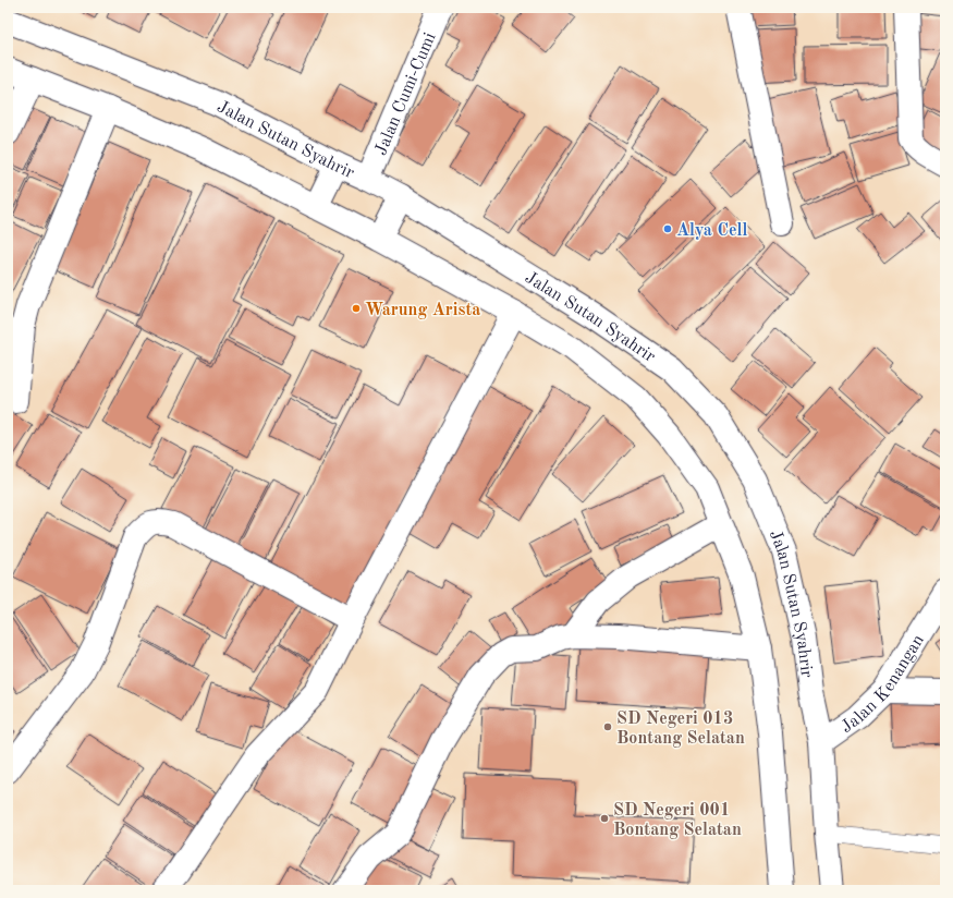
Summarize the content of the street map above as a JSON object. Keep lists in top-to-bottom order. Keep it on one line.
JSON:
{"streets":{"street":["Jalan Cumi-Cumi","Jalan Sutan Syahrir","Jalan Kenangan"]},"crossings":[["Jalan Cumi-Cumi","Jalan Sutan Syahrir"],["Jalan Sutan Syahrir","Jalan Kenangan"]],"places":["Alya Cell","Warung Arista","SD Negeri 013 Bontang Selatan","SD Negeri 001 Bontang Selatan"]}
